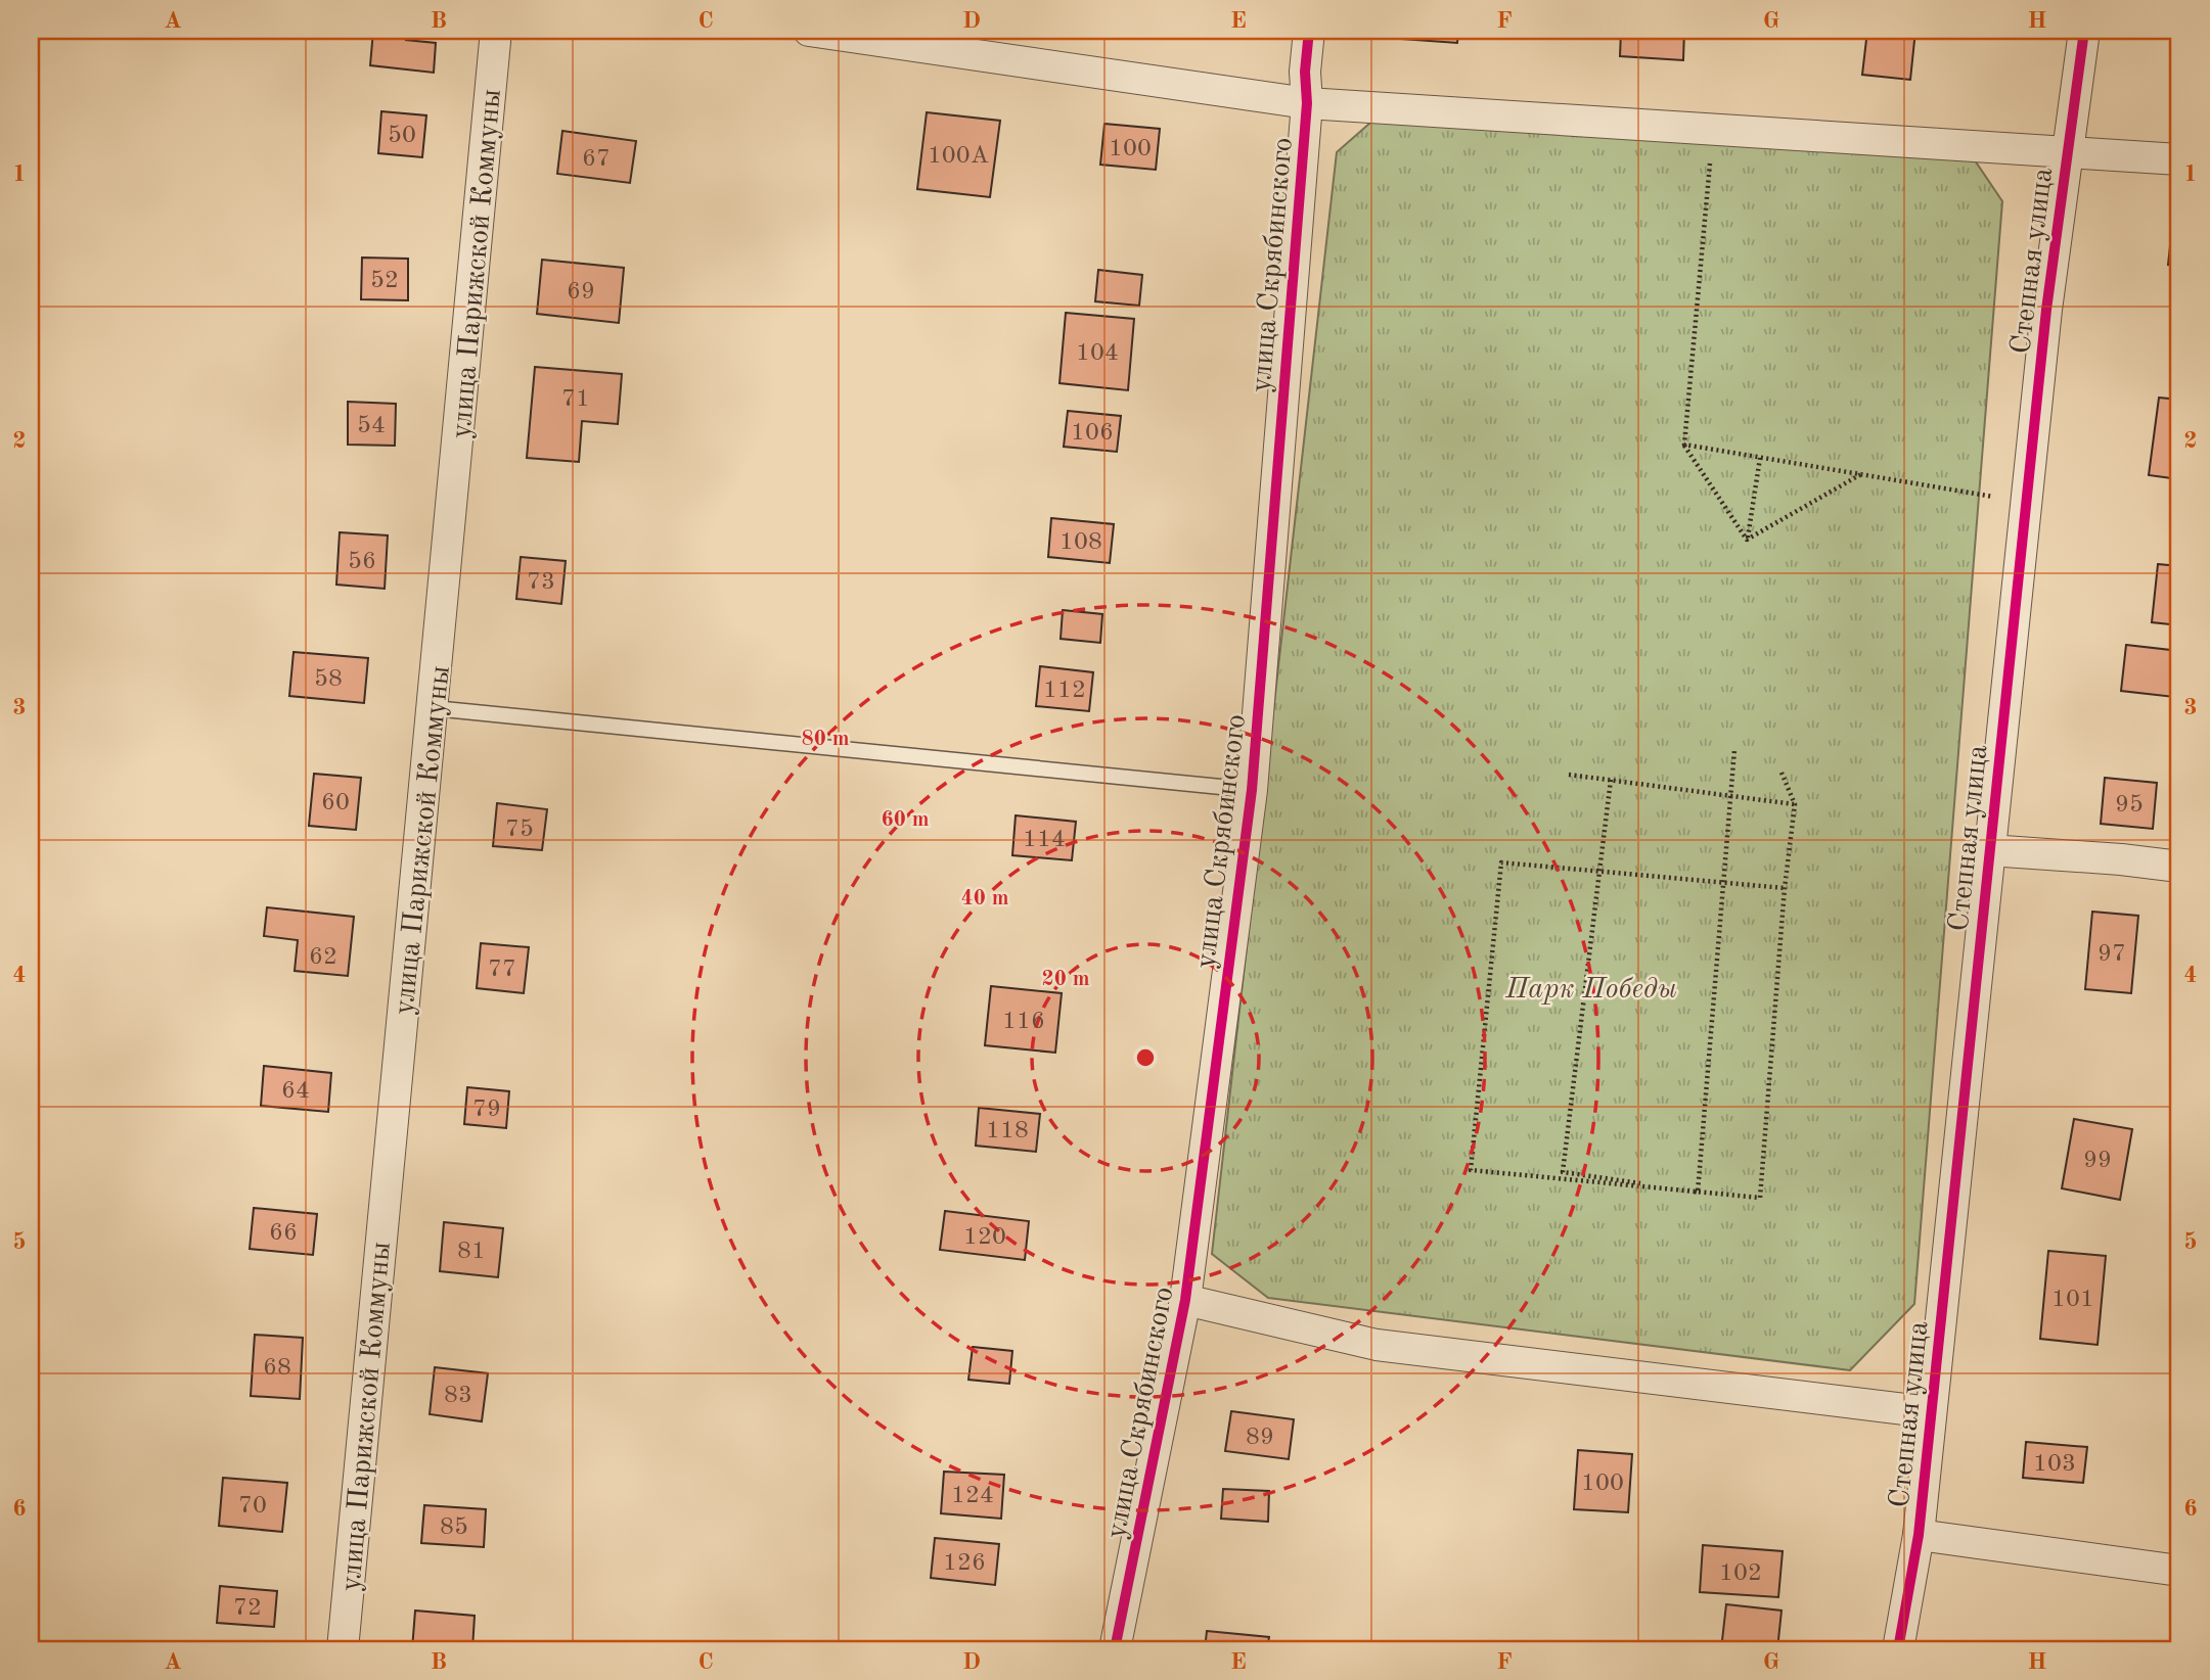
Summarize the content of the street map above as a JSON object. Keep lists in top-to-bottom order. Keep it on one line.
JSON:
{"streets":{"street":["Степная улица","улица Парижской Коммуны","улица Скрябинского"]},"parks":["Парк Победы"],"house_numbers":["50","100","100А","67","52","69","104","71","54","106","108","56","73","58","112","60","95","75","114","97","62","77","116","64","79","118","99","66","120","81","101","68","83","89","103","100","124","70","85","126","102","72"],"grid":{"columns":["A","B","C","D","E","F","G","H"],"rows":["1","2","3","4","5","6"]},"rings":["80 m","60 m","40 m","20 m"]}
